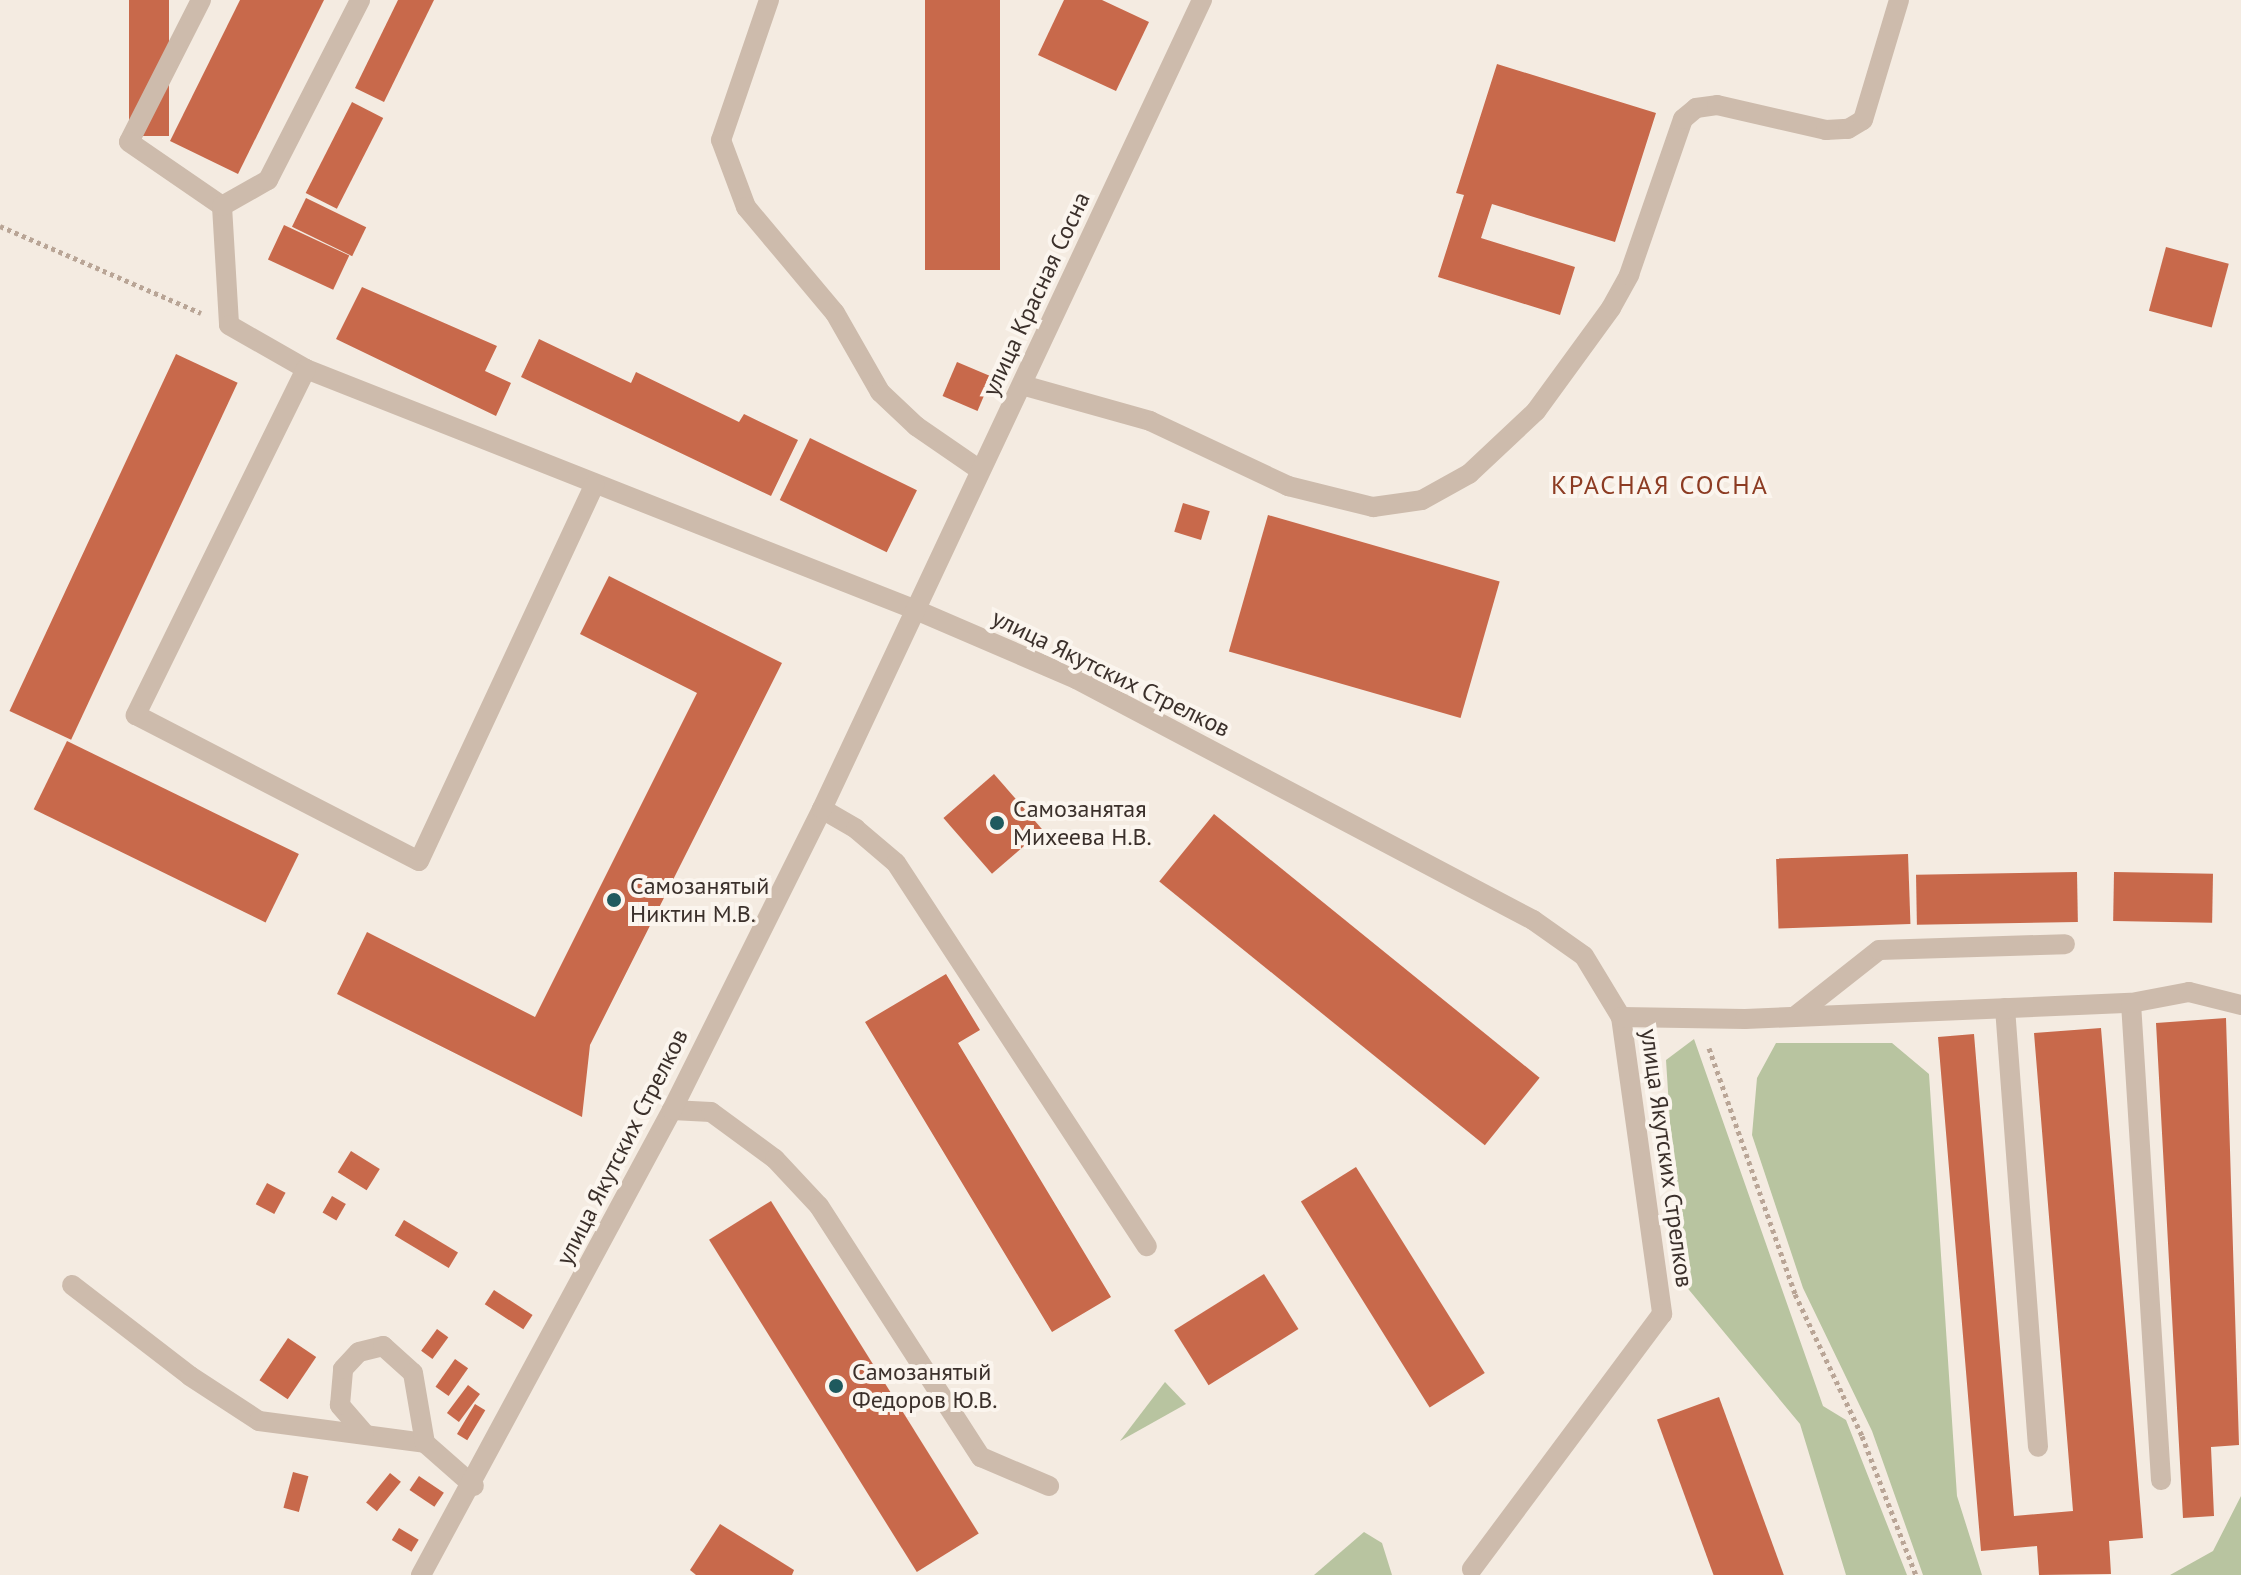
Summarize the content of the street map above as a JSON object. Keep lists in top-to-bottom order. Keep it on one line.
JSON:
{"streets":{"street":["улица Красная Сосна","улица Якутских Стрелков"]},"crossings":[["улица Красная Сосна","улица Якутских Стрелков"]],"districts":["КРАСНАЯ СОСНА"],"places":["Самозанятая Михеева Н.В.","Самозанятый Никтин М.В.","Самозанятый Федоров Ю.В."]}
